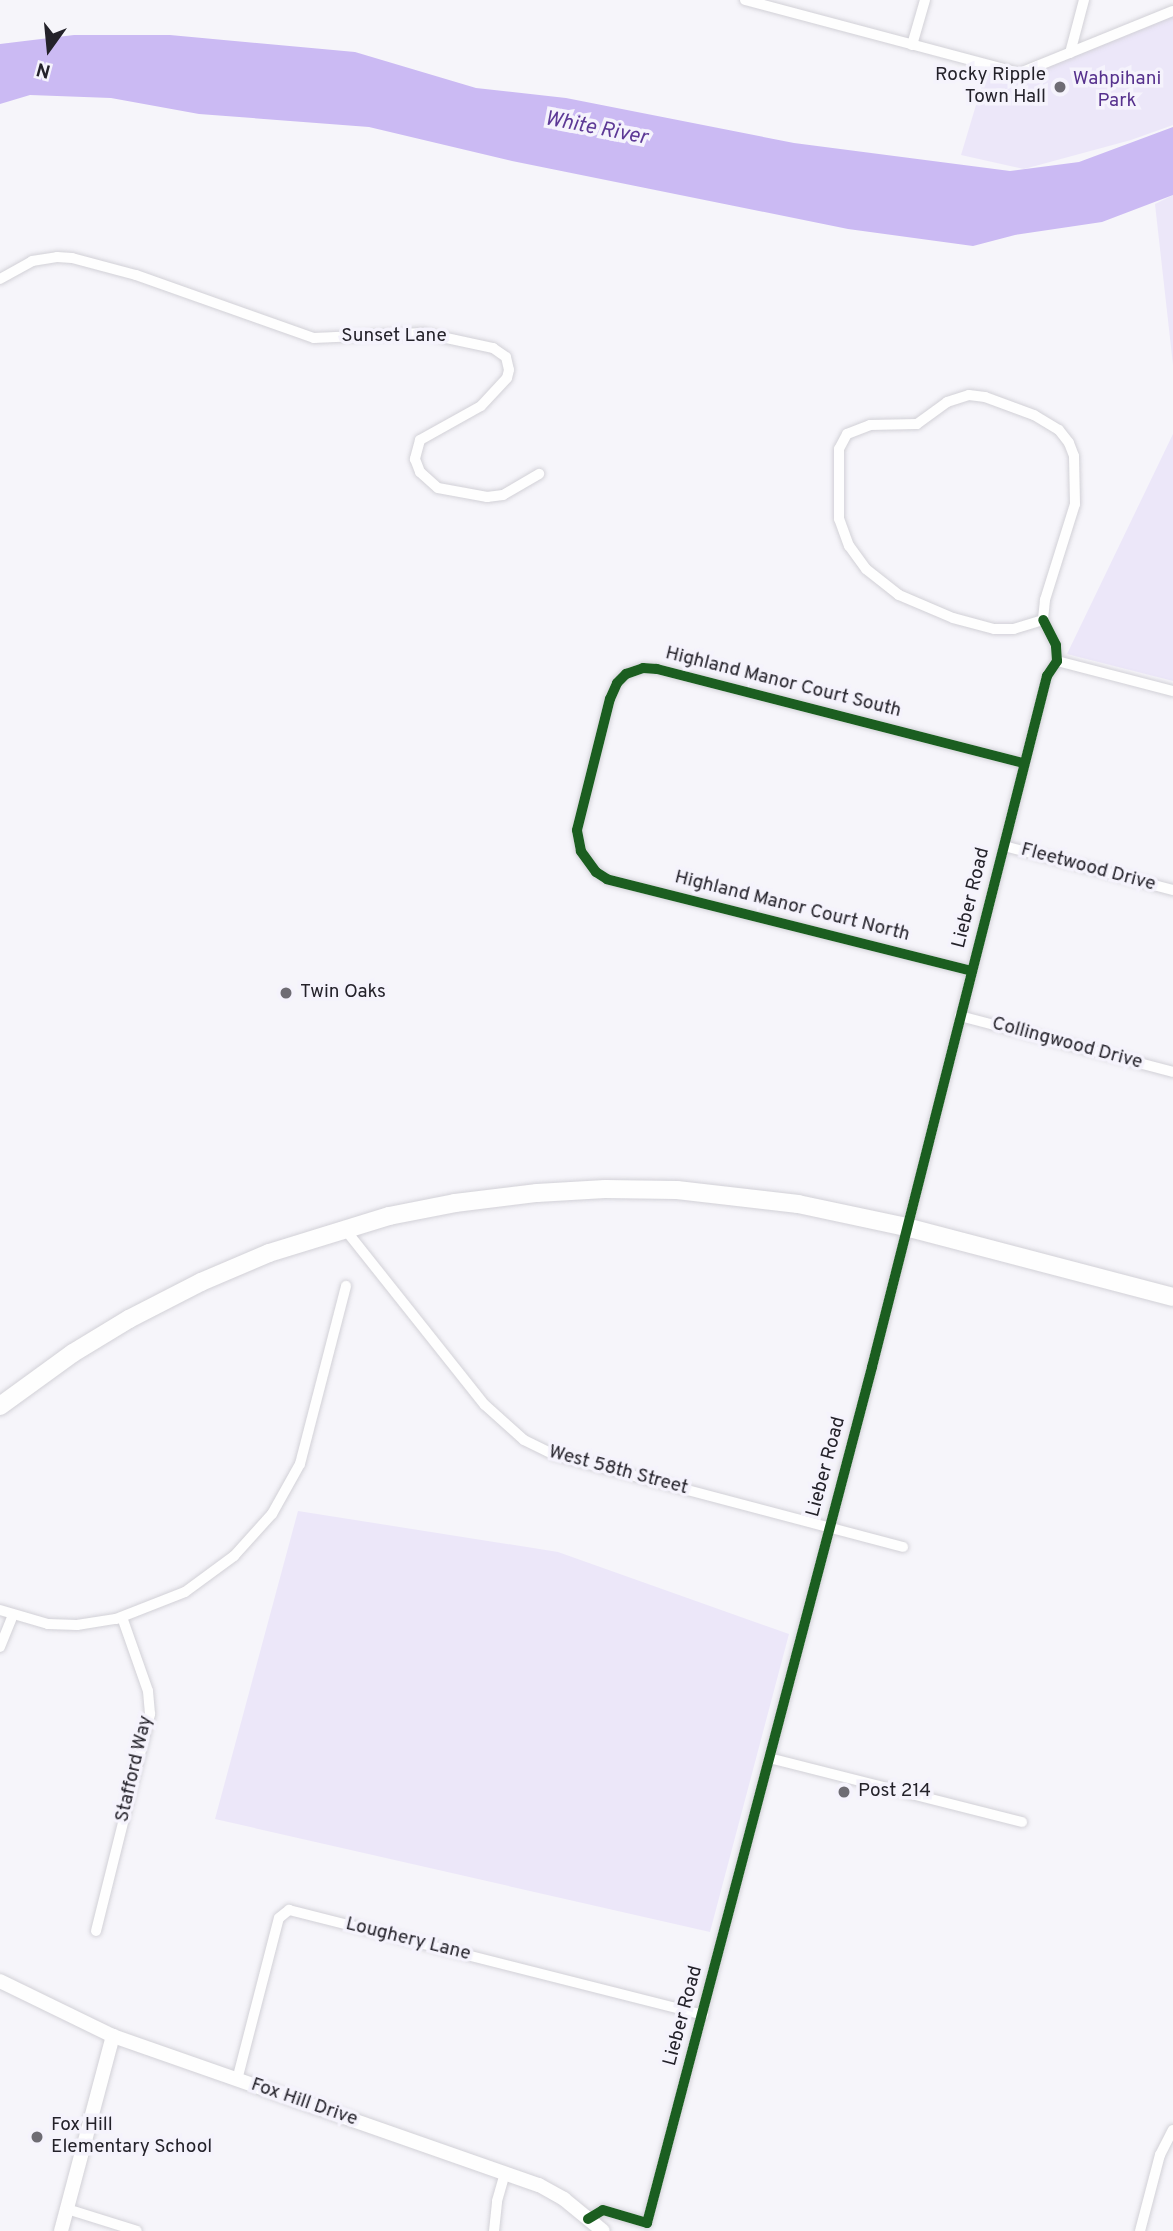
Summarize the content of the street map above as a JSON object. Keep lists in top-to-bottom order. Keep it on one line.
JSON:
{"streets":{"street":["Sunset Lane","Highland Manor Court South","Fleetwood Drive","Lieber Road","Highland Manor Court North","Collingwood Drive","West 58th Street","Stafford Way","Loughery Lane","Fox Hill Drive"]},"crossings":[["Highland Manor Court South","Lieber Road"],["Highland Manor Court South","Highland Manor Court North"],["Fleetwood Drive","Lieber Road"],["Lieber Road","Highland Manor Court North"],["Lieber Road","Collingwood Drive"],["Lieber Road","West 58th Street"],["Lieber Road","Loughery Lane"],["Lieber Road","Fox Hill Drive"],["Loughery Lane","Fox Hill Drive"]],"water":["White River"],"parks":["Wahpihani Park"],"places":["Rocky Ripple Town Hall","Twin Oaks","Post 214","Fox Hill Elementary School"],"north":"bottom"}
